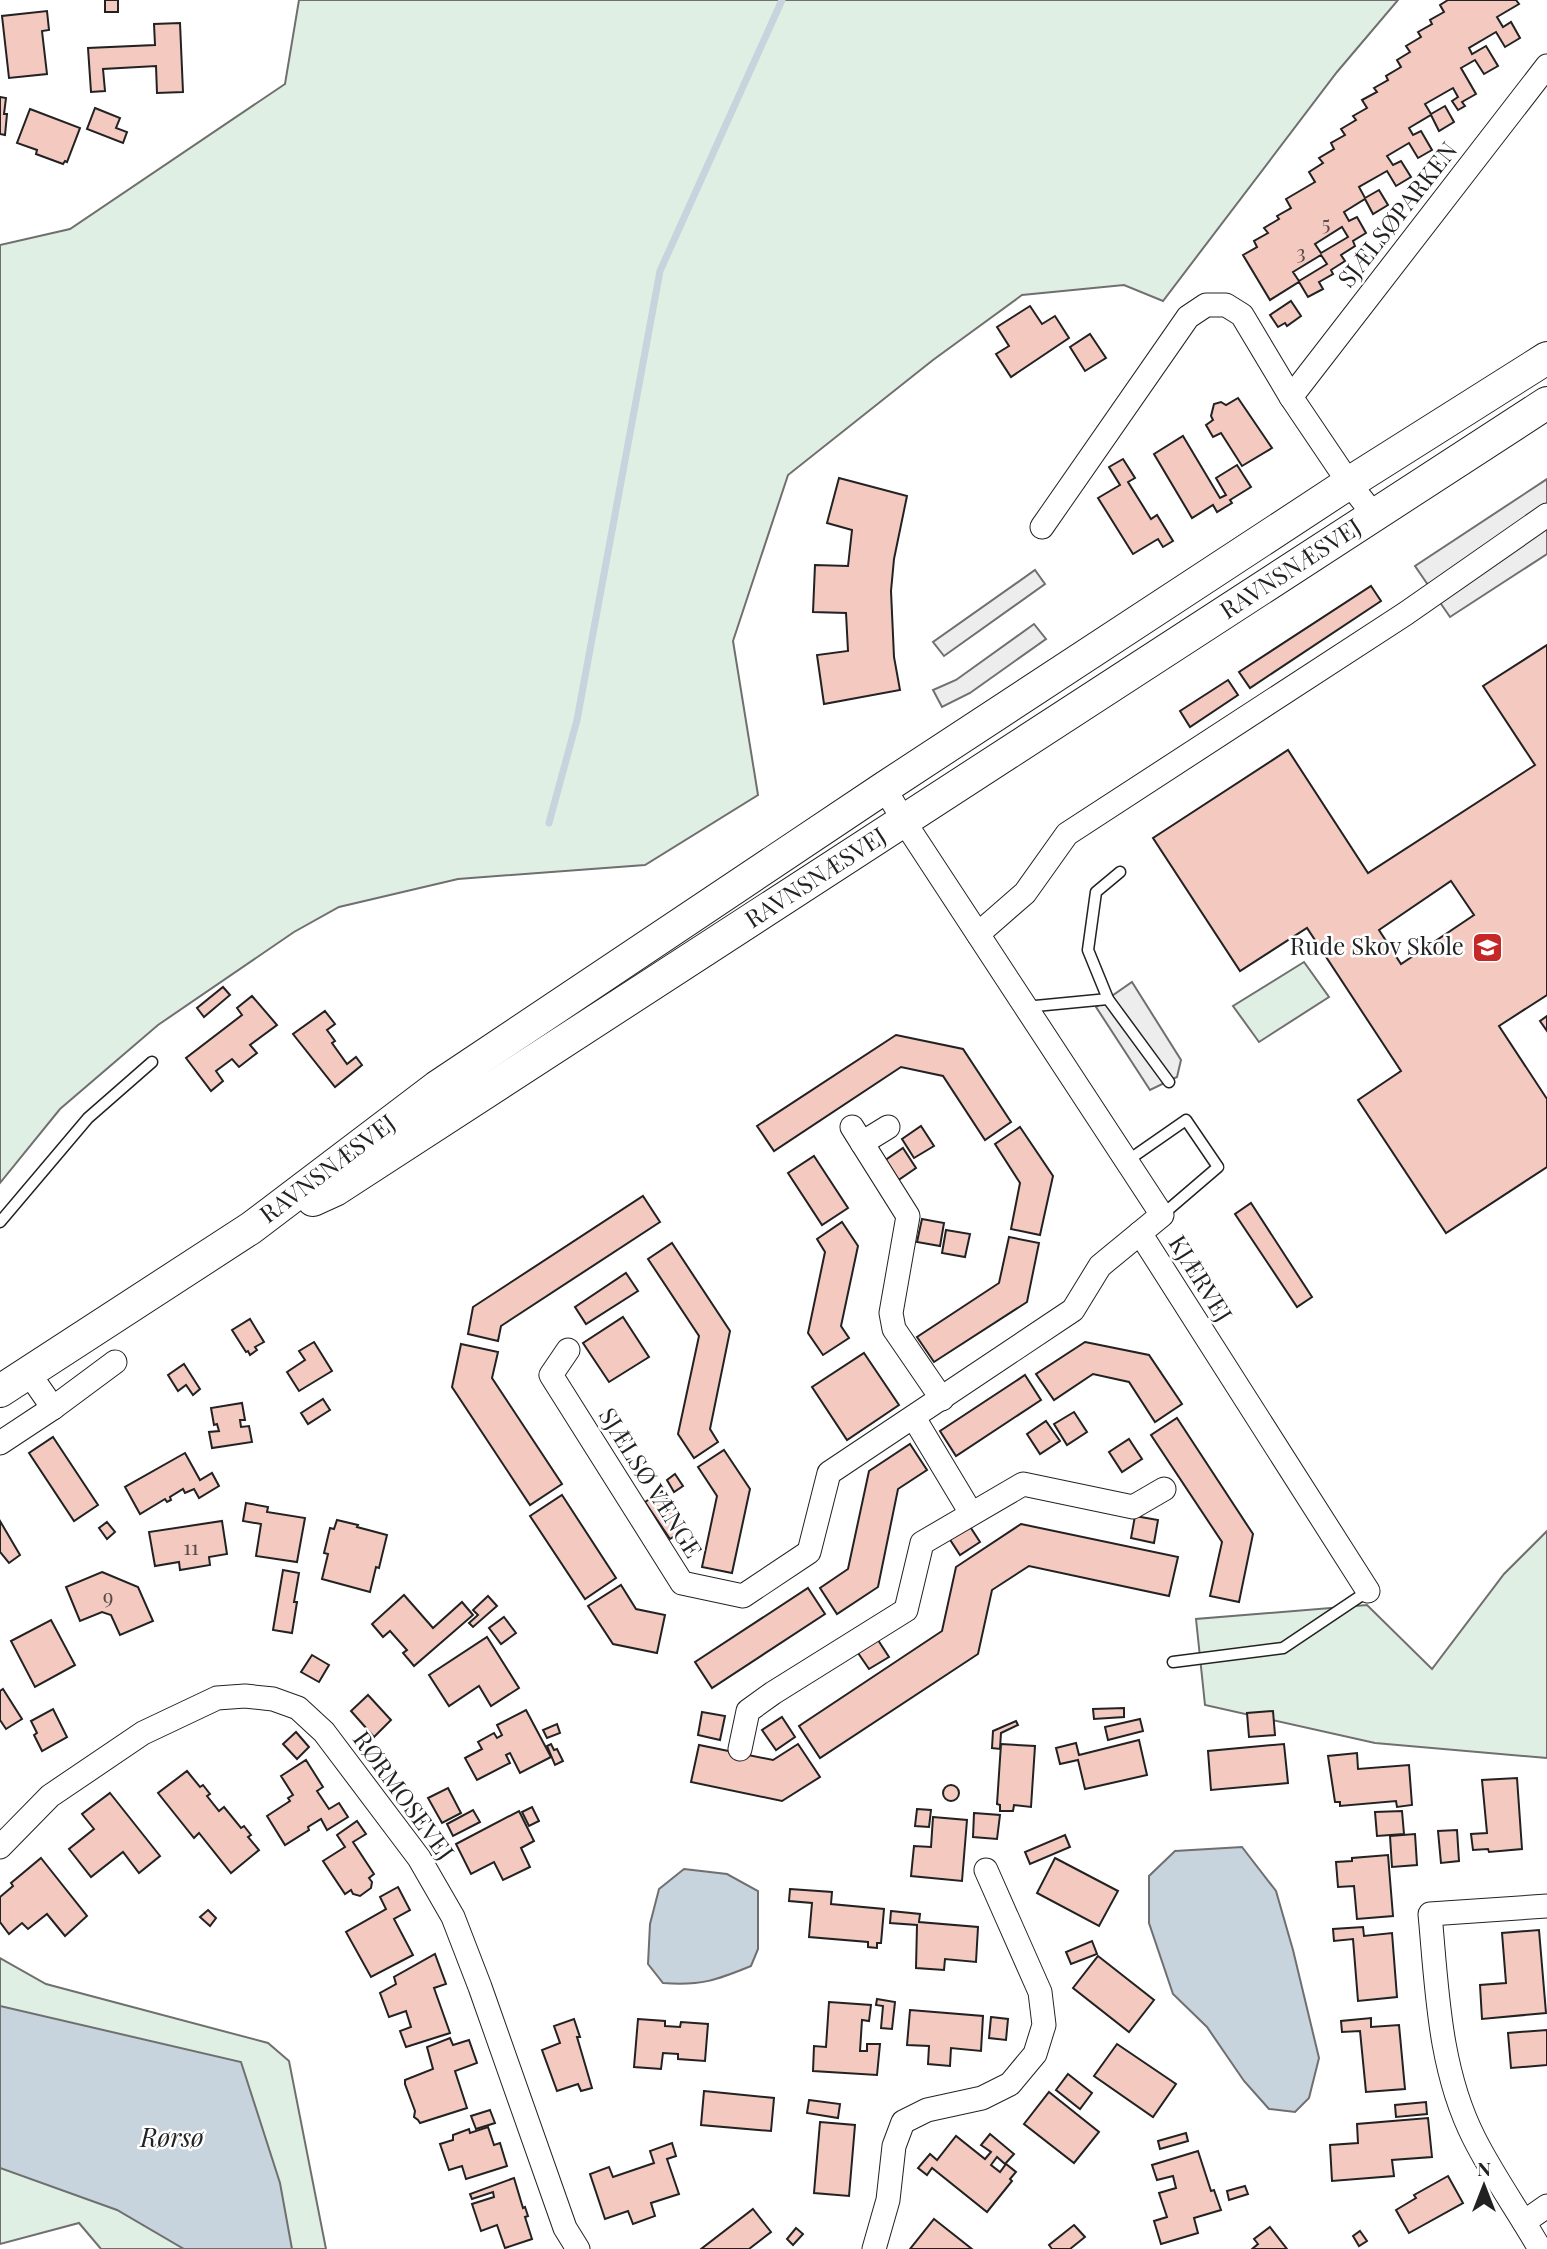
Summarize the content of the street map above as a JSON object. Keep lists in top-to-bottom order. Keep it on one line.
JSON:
{"streets":{"main road":["RAVNSNÆSVEJ"],"street":["SJÆLSØPARKEN","KJÆRVEJ","SJÆLSØ VÆNGE","RØRMOSEVEJ"]},"crossings":[["SJÆLSØPARKEN","RAVNSNÆSVEJ"],["RAVNSNÆSVEJ","KJÆRVEJ"],["KJÆRVEJ","SJÆLSØ VÆNGE"]],"water":["Rørsø"],"places":{"school or university":["Rude Skov Skole"]},"house_numbers":["5","3","11","9"],"north":"top"}
